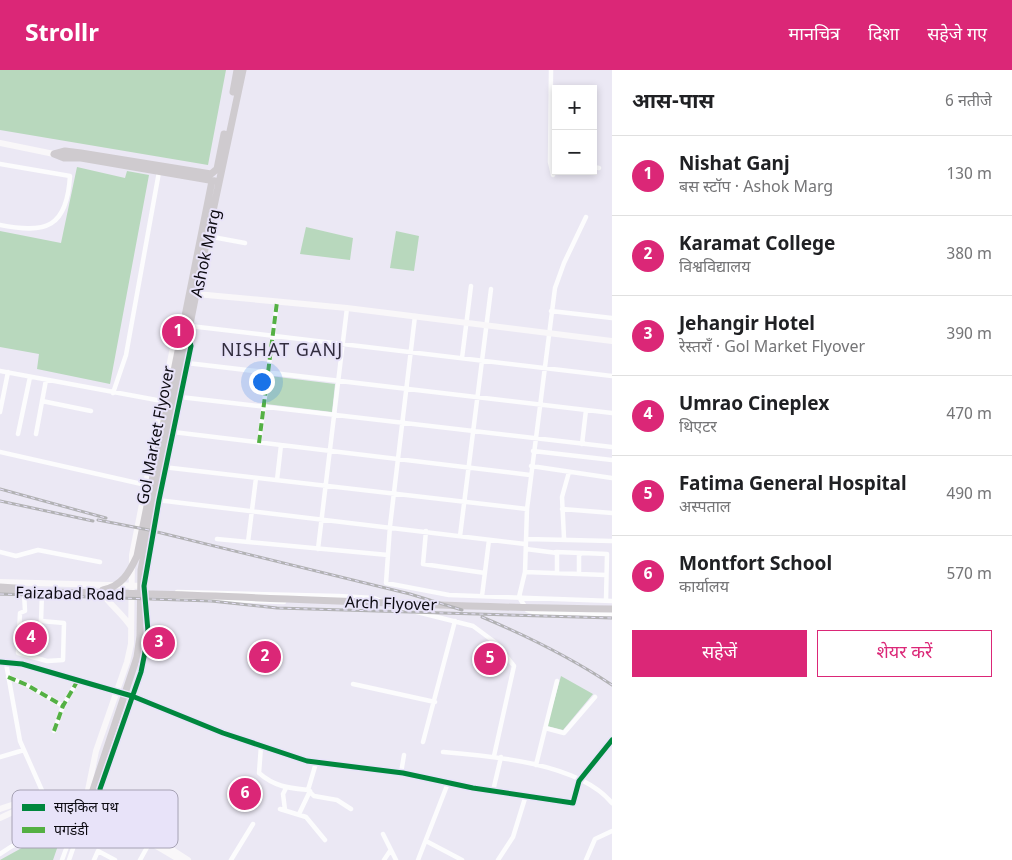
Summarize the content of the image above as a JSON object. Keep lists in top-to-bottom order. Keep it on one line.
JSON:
{"streets":{"main road":["Ashok Marg","Gol Market Flyover","Faizabad Road","Arch Flyover"]},"crossings":[["Ashok Marg","Gol Market Flyover"],["Ashok Marg","Faizabad Road"],["Gol Market Flyover","Faizabad Road"],["Faizabad Road","Arch Flyover"]],"districts":["NISHAT GANJ"],"legend":["साइकिल पथ","पगडंडी"],"page":{"header":"Strollr","nav":["मानचित्र","दिशा","सहेजे गए"],"heading":["आस-पास","6 नतीजे"],"map_buttons":["+","−"],"list":[{"mark":"1","name":"Nishat Ganj","note":"बस स्टॉप · Ashok Marg","value":"130 m"},{"mark":"2","name":"Karamat College","note":"विश्वविद्यालय","value":"380 m"},{"mark":"3","name":"Jehangir Hotel","note":"रेस्तराँ · Gol Market Flyover","value":"390 m"},{"mark":"4","name":"Umrao Cineplex","note":"थिएटर","value":"470 m"},{"mark":"5","name":"Fatima General Hospital","note":"अस्पताल","value":"490 m"},{"mark":"6","name":"Montfort School","note":"कार्यालय","value":"570 m"}],"pins":["1","4","3","2","5","6"],"buttons":["सहेजें","शेयर करें"]}}
